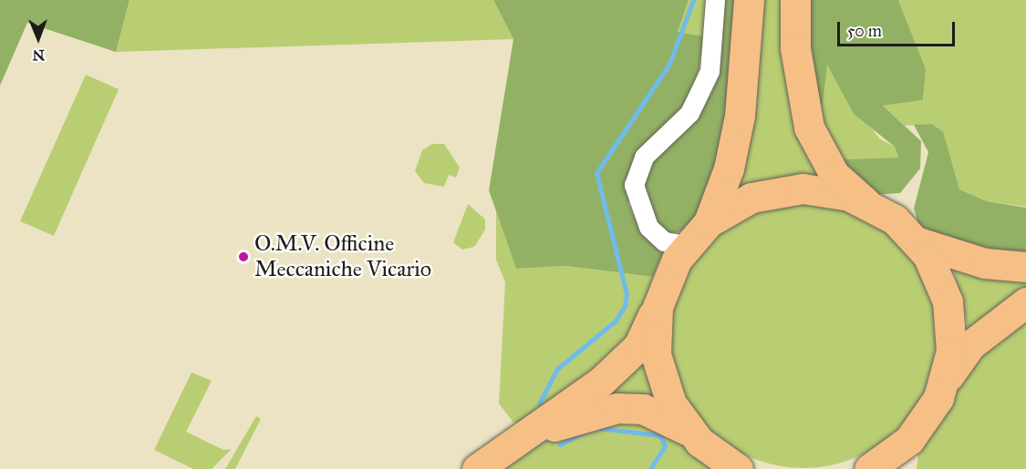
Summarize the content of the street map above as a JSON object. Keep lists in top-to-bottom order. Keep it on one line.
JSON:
{"places":["O.M.V. Officine Meccaniche Vicario"],"scale_bar":"50 m","north":"bottom"}
